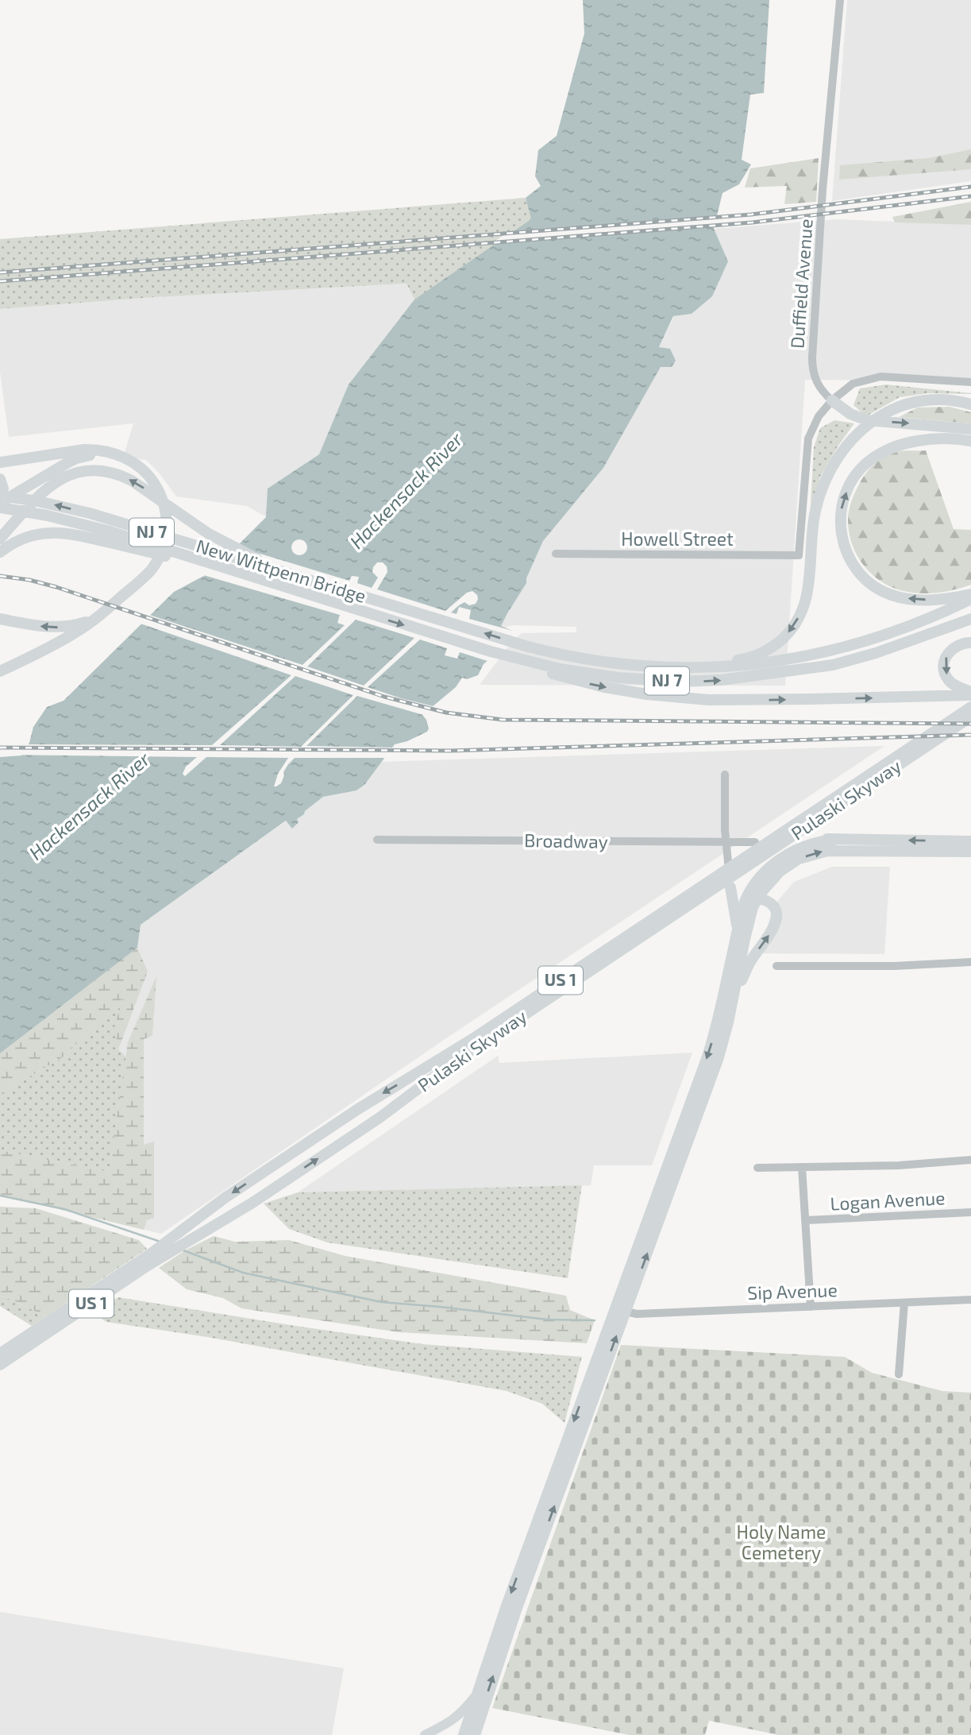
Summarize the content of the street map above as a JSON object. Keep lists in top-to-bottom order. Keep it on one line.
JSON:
{"streets":{"highway":["NJ 7","New Wittpenn Bridge","Pulaski Skyway","US 1"],"street":["Duffield Avenue","Howell Street","Broadway","Logan Avenue","Sip Avenue"]},"crossings":[["Duffield Avenue","Howell Street"],["NJ 7","New Wittpenn Bridge"]],"water":["Hackensack River"],"parks":["Holy Name Cemetery"]}
